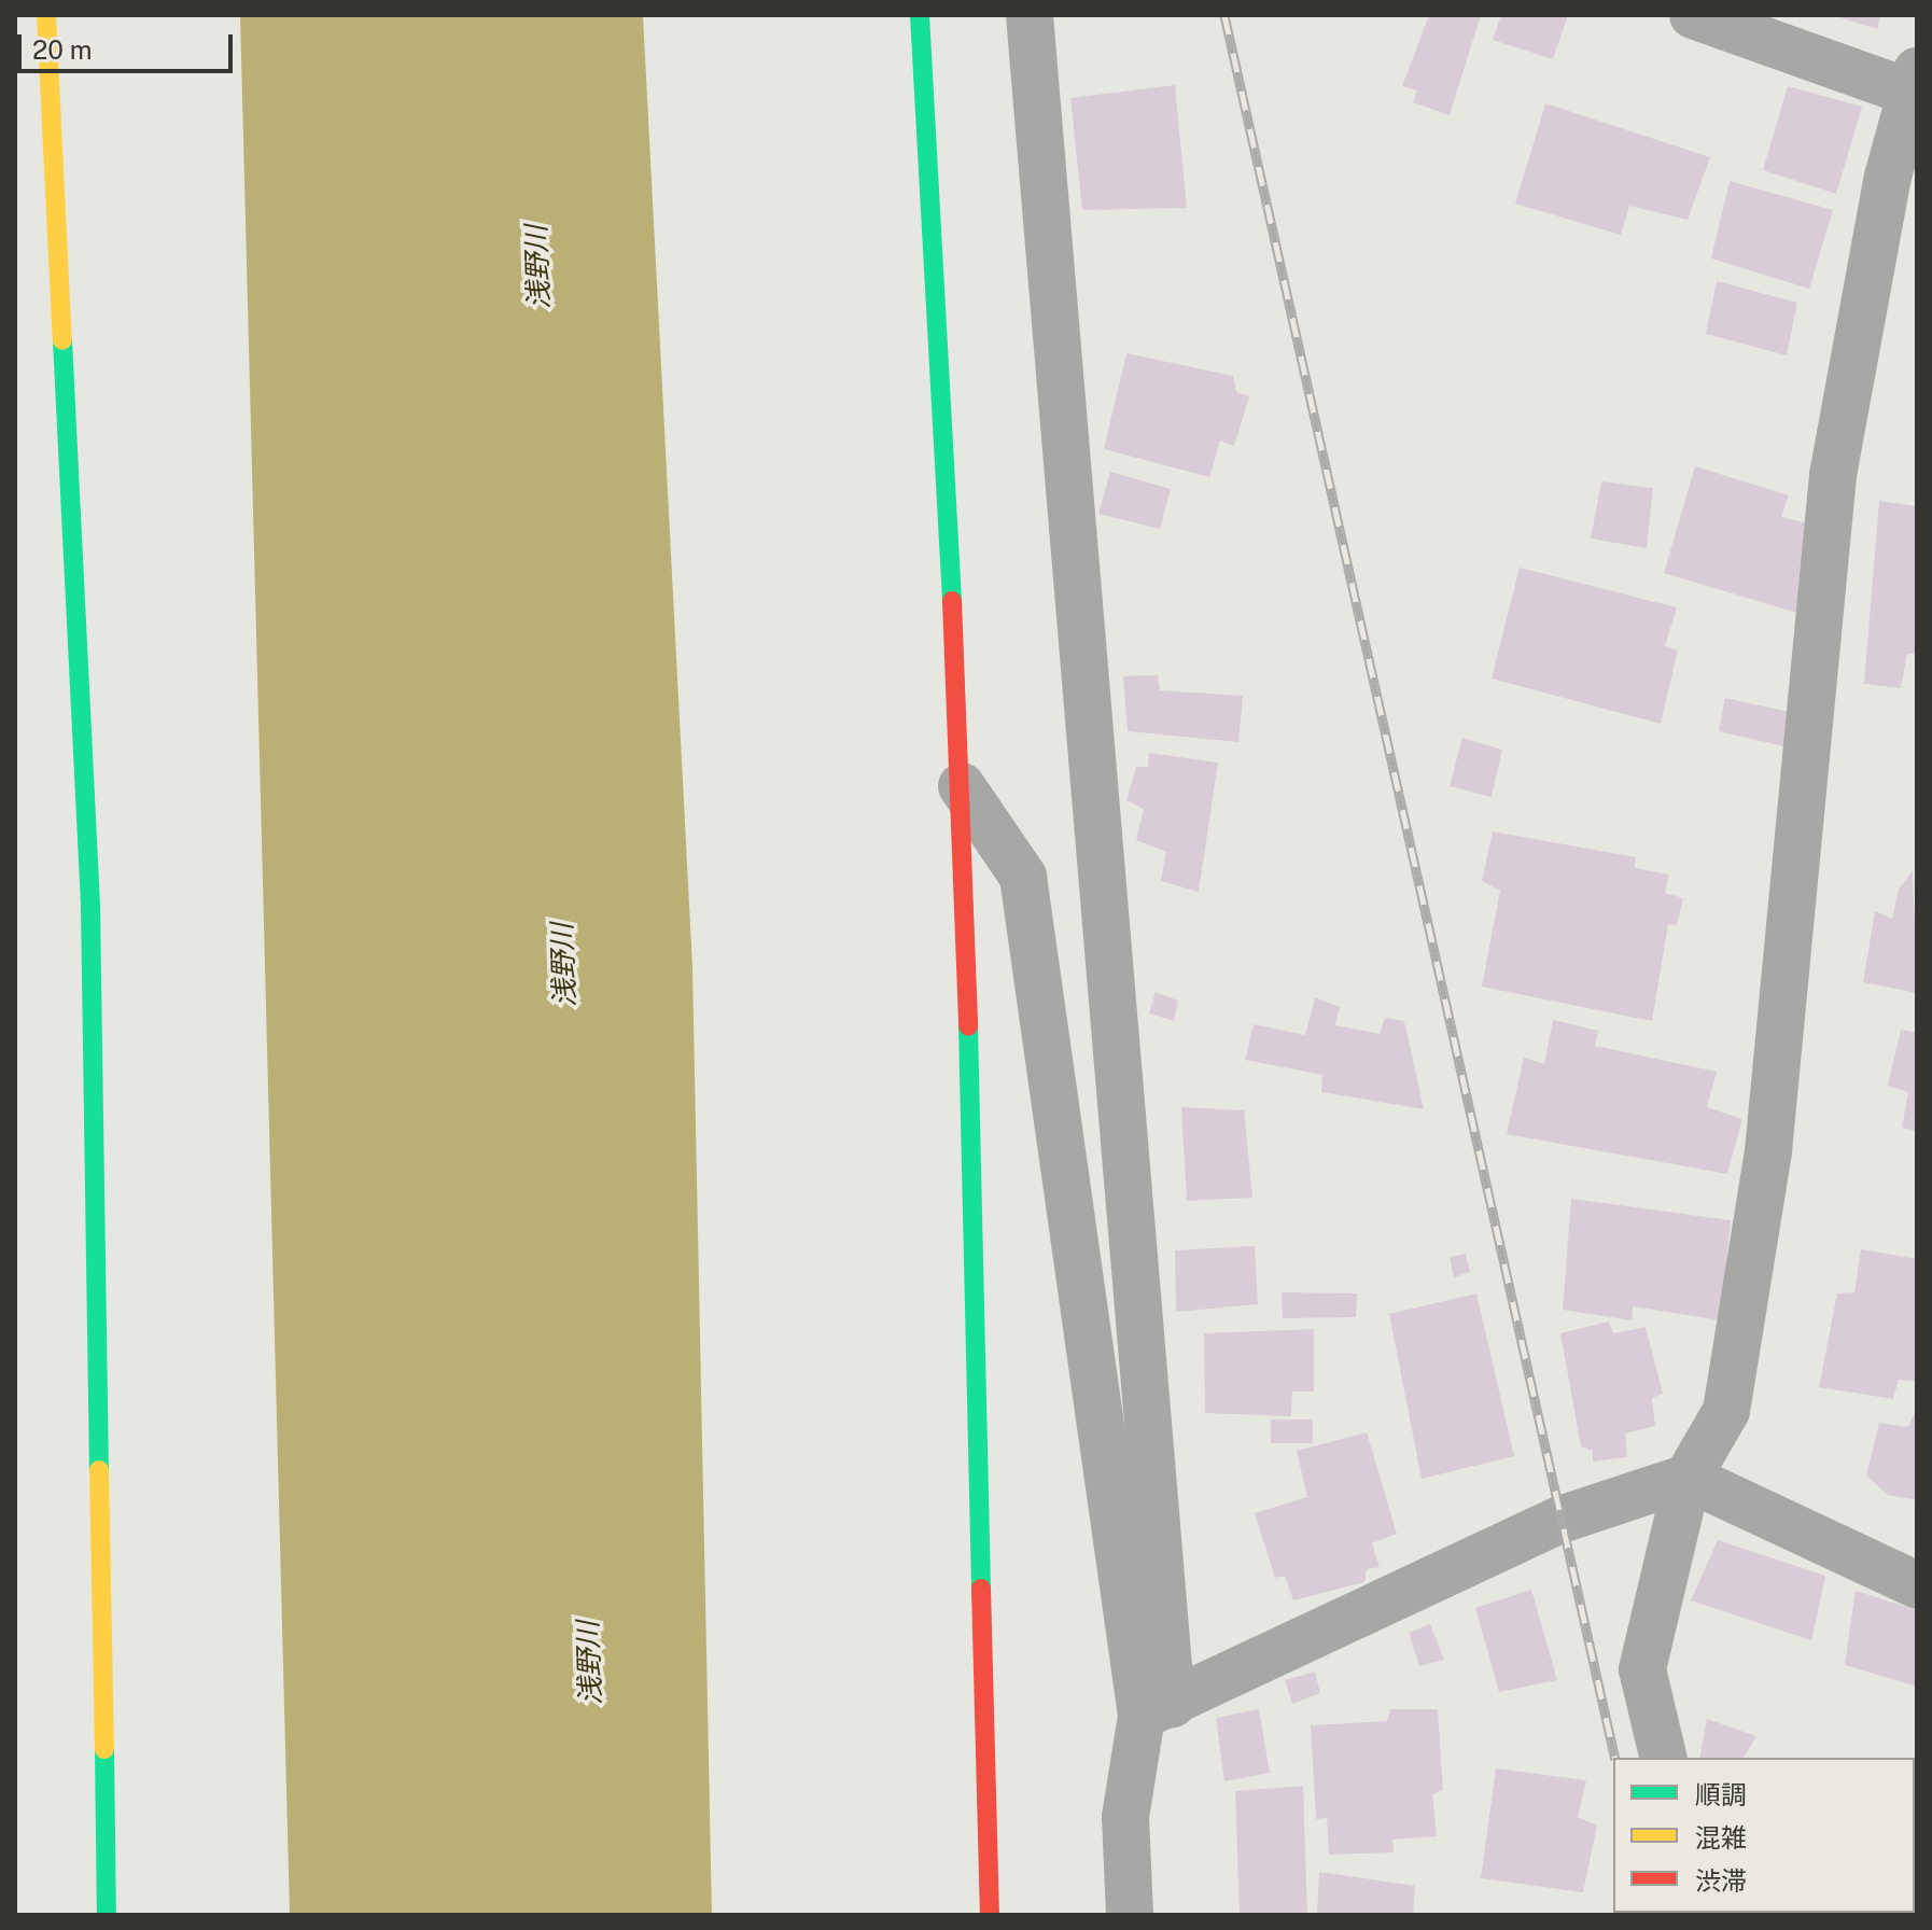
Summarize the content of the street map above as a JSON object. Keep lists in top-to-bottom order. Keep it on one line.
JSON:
{"water":["浅野川"],"legend":["順調","混雑","渋滞"],"scale_bar":"20 m"}
